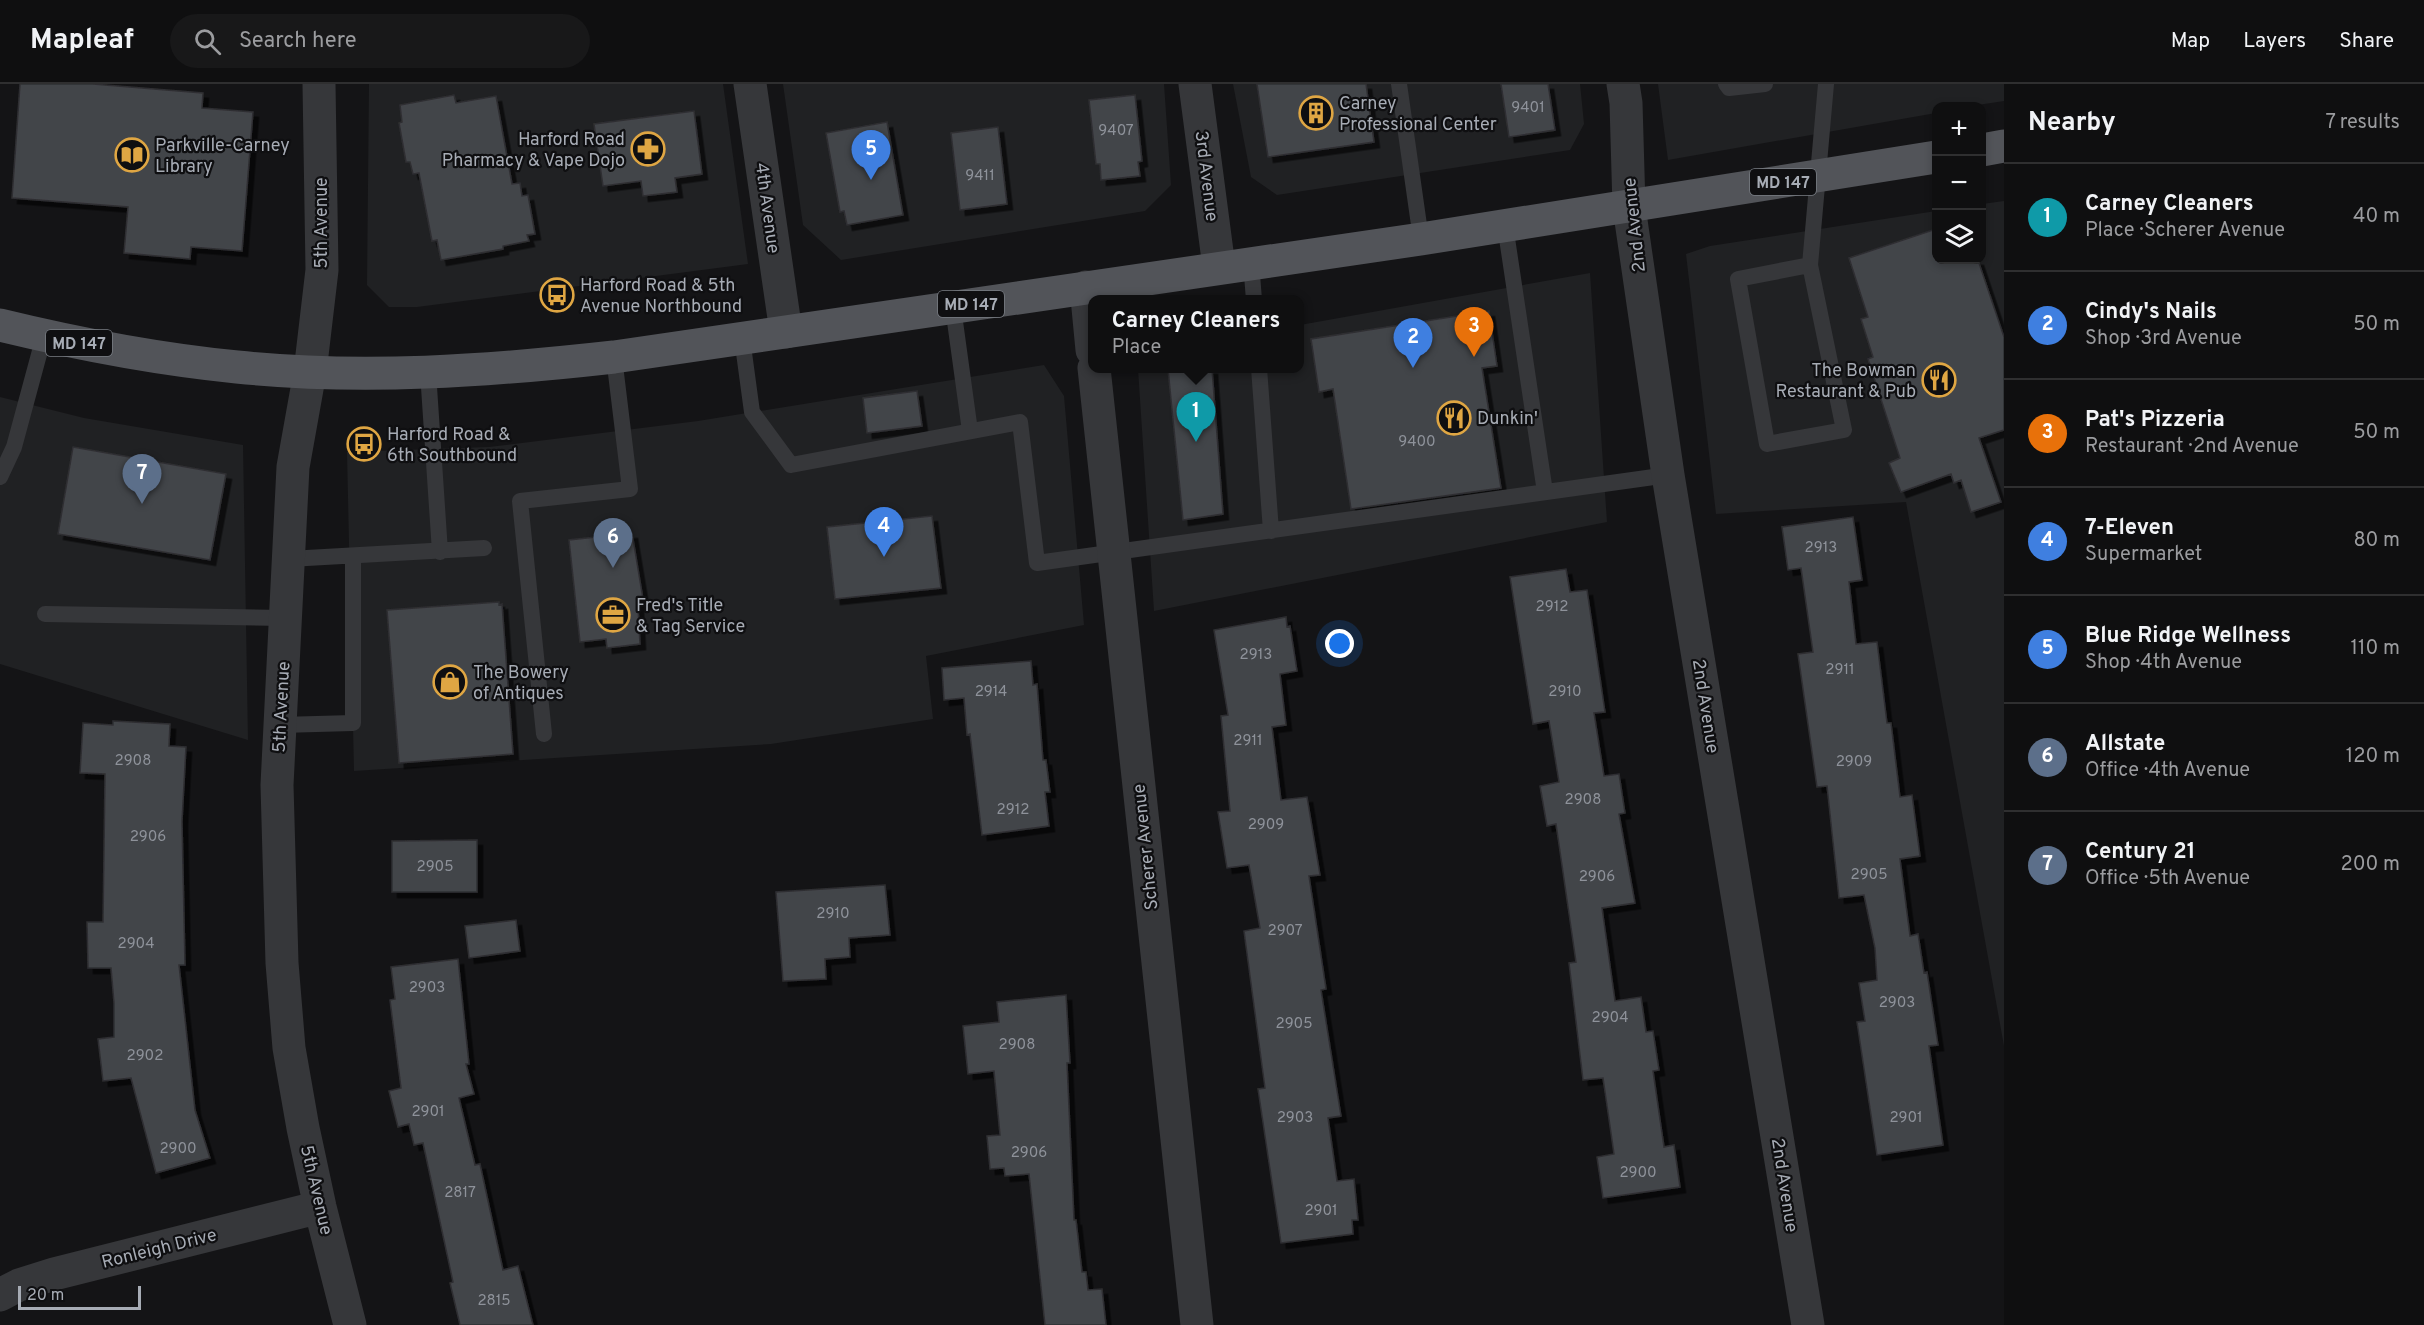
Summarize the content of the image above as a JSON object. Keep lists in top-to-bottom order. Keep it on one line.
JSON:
{"streets":{"main road":["MD 147"],"street":["3rd Avenue","4th Avenue","5th Avenue","2nd Avenue","Scherer Avenue","Ronleigh Drive"]},"crossings":[["3rd Avenue","MD 147"],["MD 147","4th Avenue"],["MD 147","5th Avenue"],["MD 147","2nd Avenue"],["5th Avenue","Ronleigh Drive"]],"places":{"building":["Carney Professional Center"],"pharmacy":["Harford Road Pharmacy & Vape Dojo"],"library":["Parkville-Carney Library"],"bus stop":["Harford Road & 5th Avenue Northbound","Harford Road & 6th Southbound"],"restaurant":["The Bowman Restaurant & Pub","Dunkin'"],"office":["Fred's Title & Tag Service"],"shop":["The Bowery of Antiques"]},"house_numbers":["9401","9407","9411","9400","2913","2912","2913","2911","2914","2910","2911","2908","2909","2908","2912","2909","2906","2905","2905","2906","2910","2907","2904","2903","2903","2904","2905","2908","2902","2901","2903","2901","2900","2906","2900","2817","2901","2815"],"scale_bar":"20 m","page":{"header":"Mapleaf","search":"Search here","nav":["Map","Layers","Share"],"heading":["Nearby","7 results"],"map_buttons":["+","−"],"pins":["5","3","2","1","7","4","6"],"list":[{"mark":"1","name":"Carney Cleaners","note":"Place · Scherer Avenue","value":"40 m"},{"mark":"2","name":"Cindy's Nails","note":"Shop · 3rd Avenue","value":"50 m"},{"mark":"3","name":"Pat's Pizzeria","note":"Restaurant · 2nd Avenue","value":"50 m"},{"mark":"4","name":"7-Eleven","note":"Supermarket","value":"80 m"},{"mark":"5","name":"Blue Ridge Wellness","note":"Shop · 4th Avenue","value":"110 m"},{"mark":"6","name":"Allstate","note":"Office · 4th Avenue","value":"120 m"},{"mark":"7","name":"Century 21","note":"Office · 5th Avenue","value":"200 m"}],"popup":["Carney Cleaners","Place"],"scale":"20 m"}}
